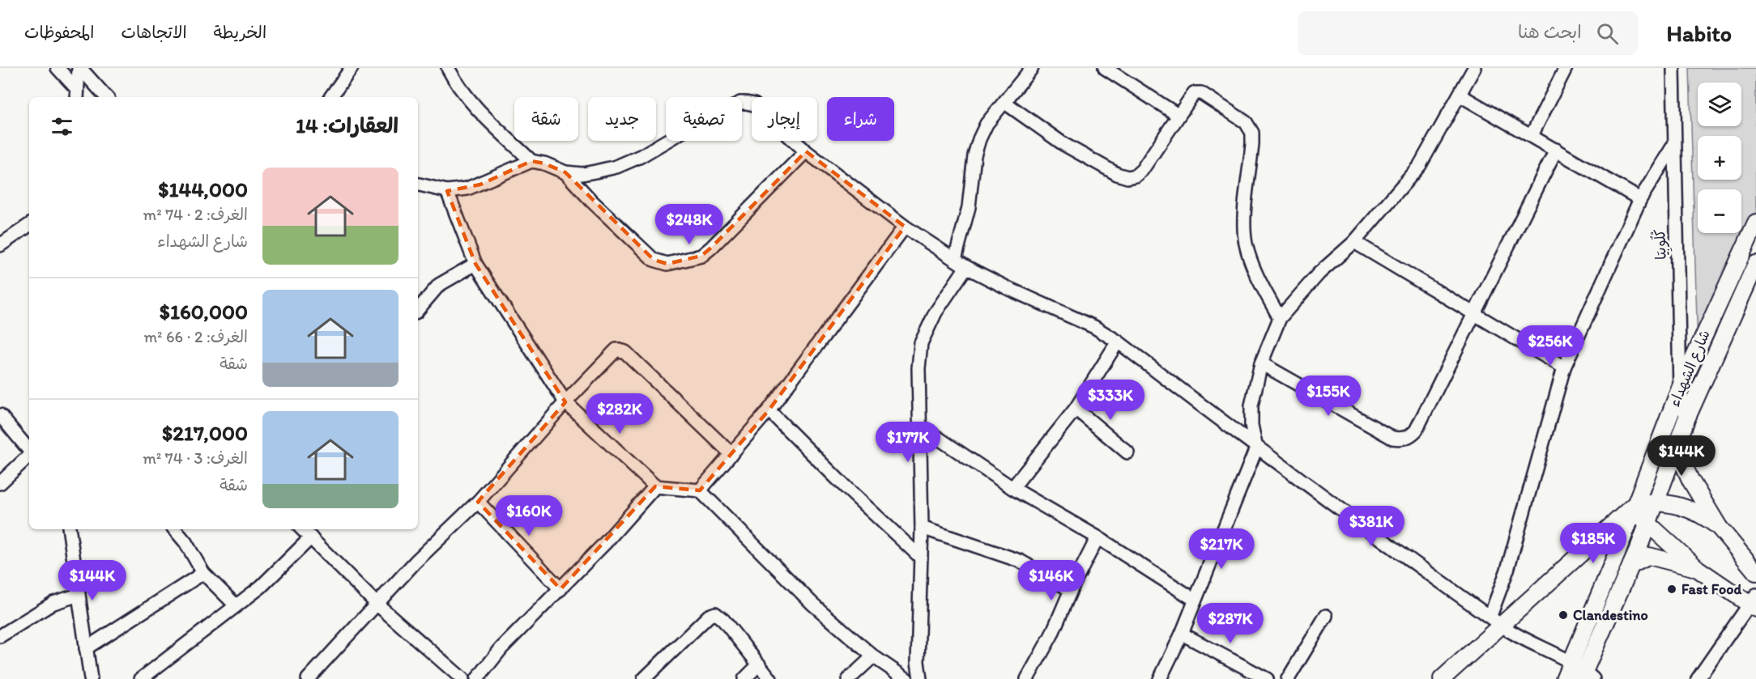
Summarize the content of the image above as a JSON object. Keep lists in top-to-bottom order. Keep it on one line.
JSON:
{"streets":{"street":["كْلُوبِيَا","شارع الشهداء"]},"crossings":[["كْلُوبِيَا","شارع الشهداء"]],"places":["Fast Food","Clandestino"],"page":{"header":"Habito","search":"ابحث هنا","nav":["الخريطة","الاتجاهات","المحفوظات"],"map_buttons":["+","−"],"chip":["شراء","إيجار","تصفية","جديد","شقة"],"heading":"العقارات: 14","list":[{"name":"$144,000","note":"الغرف: 2 · 74 m² · شارع الشهداء"},{"name":"$160,000","note":"الغرف: 2 · 66 m² · شقة"},{"name":"$217,000","note":"الغرف: 3 · 74 m² · شقة"}],"price":["$248K","$256K","$155K","$333K","$282K","$177K","$144K","$160K","$381K","$185K","$217K","$144K","$146K","$287K"]}}
